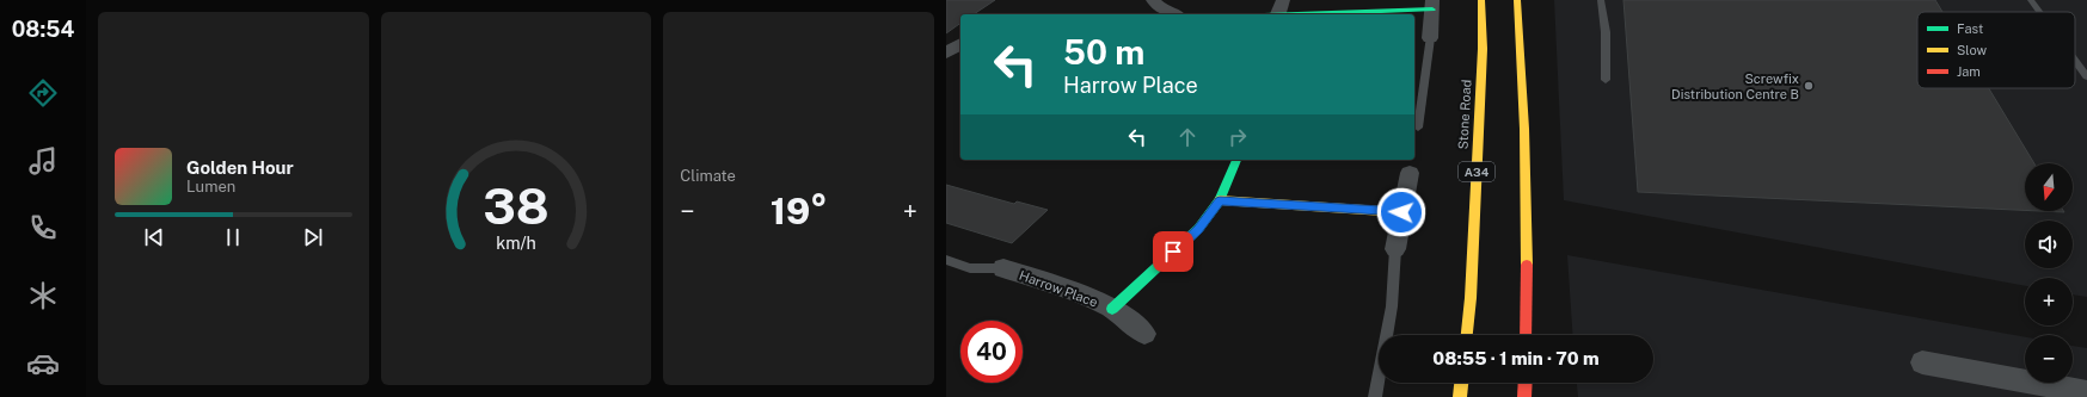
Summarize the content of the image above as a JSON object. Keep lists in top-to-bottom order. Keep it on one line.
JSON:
{"streets":{"main road":["Stone Road","A34","Harrow Place"]},"places":["Screwfix Distribution Centre B"],"legend":["Fast","Slow","Jam"],"north":"bottom","page":{"tabs":"08:54","tile":"Climate","turn":["50 m","Harrow Place"],"song":["Golden Hour","Lumen"],"map_buttons":["+","−"],"heat":["−","19°","+"],"limit":"40","trip":"08:55 · 1 min · 70 m","gauge":["38","km/h"]}}
